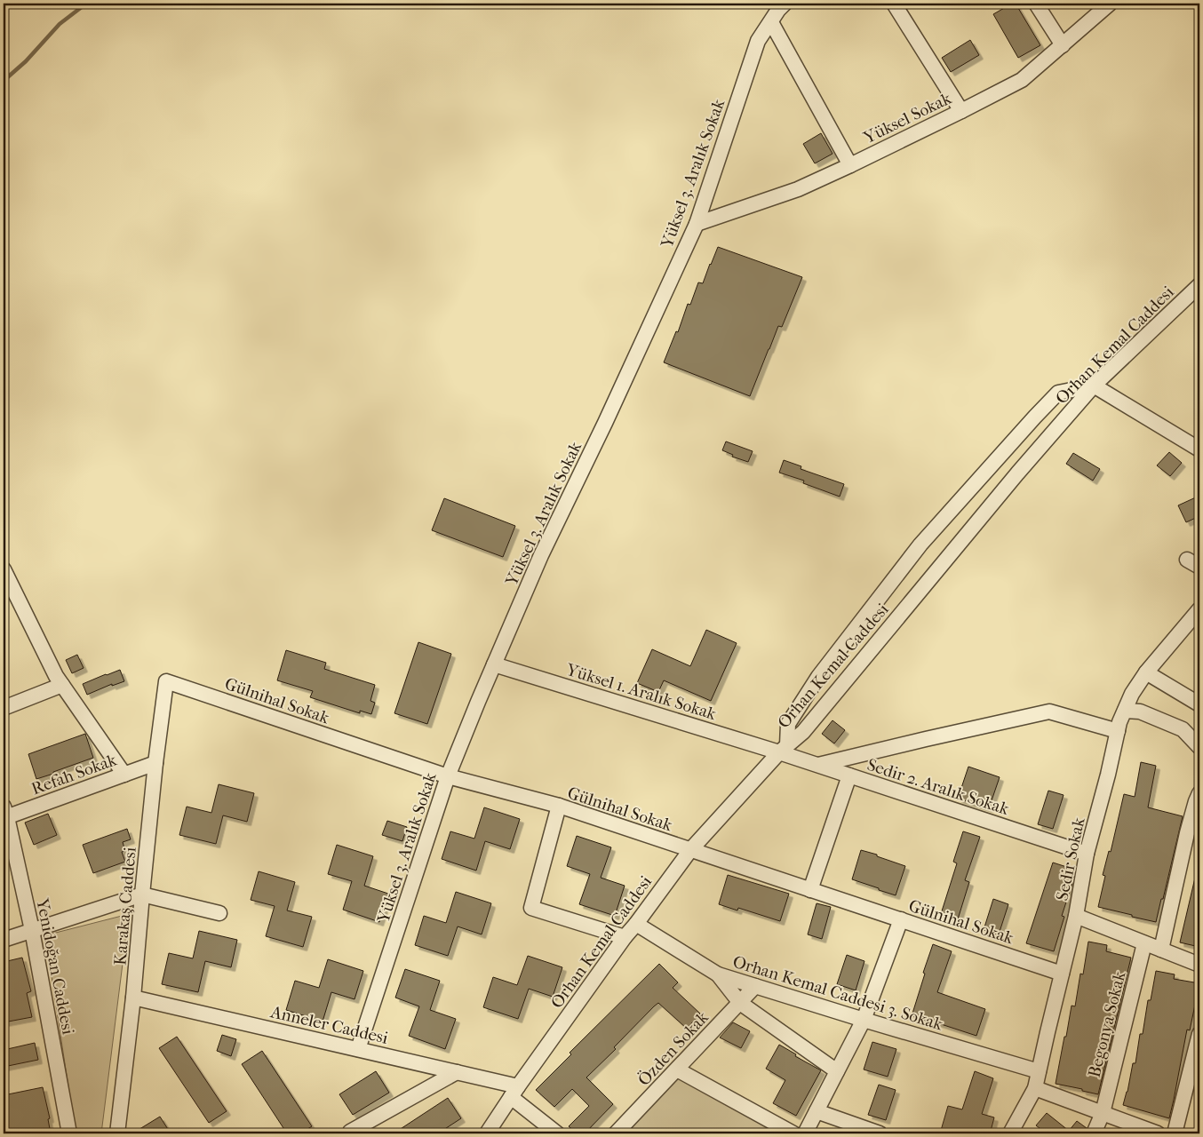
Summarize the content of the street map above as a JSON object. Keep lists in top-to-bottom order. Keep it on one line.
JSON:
{"streets":{"street":["Yüksel Sokak","Yüksel 3. Aralık Sokak","Orhan Kemal Caddesi","Yüksel 1. Aralık Sokak","Gülnihal Sokak","Refah Sokak","Sedir 2. Aralık Sokak","Sedir Sokak","Karakaş Caddesi","Yenidoğan Caddesi","Orhan Kemal Caddesi 3. Sokak","Anneler Caddesi","Begonya Sokak","Özden Sokak"]},"crossings":[["Yüksel Sokak","Yüksel 3. Aralık Sokak"],["Yüksel 3. Aralık Sokak","Yüksel 1. Aralık Sokak"],["Yüksel 3. Aralık Sokak","Gülnihal Sokak"],["Yüksel 3. Aralık Sokak","Anneler Caddesi"],["Orhan Kemal Caddesi","Yüksel 1. Aralık Sokak"],["Orhan Kemal Caddesi","Gülnihal Sokak"],["Orhan Kemal Caddesi","Sedir 2. Aralık Sokak"],["Orhan Kemal Caddesi","Orhan Kemal Caddesi 3. Sokak"],["Orhan Kemal Caddesi","Anneler Caddesi"],["Yüksel 1. Aralık Sokak","Sedir 2. Aralık Sokak"],["Gülnihal Sokak","Sedir Sokak"],["Gülnihal Sokak","Karakaş Caddesi"],["Refah Sokak","Karakaş Caddesi"],["Refah Sokak","Yenidoğan Caddesi"],["Sedir 2. Aralık Sokak","Sedir Sokak"],["Sedir Sokak","Orhan Kemal Caddesi 3. Sokak"],["Karakaş Caddesi","Anneler Caddesi"],["Orhan Kemal Caddesi 3. Sokak","Özden Sokak"]]}
